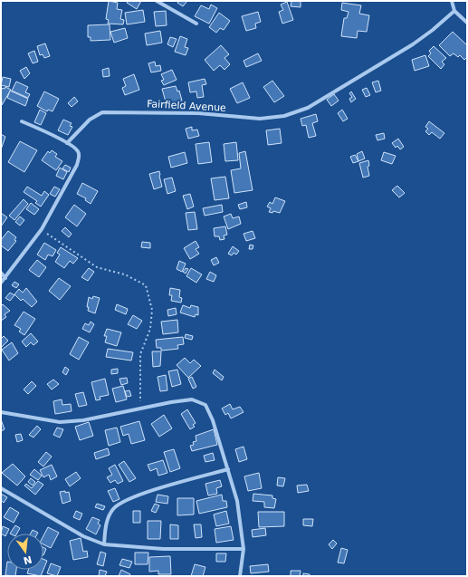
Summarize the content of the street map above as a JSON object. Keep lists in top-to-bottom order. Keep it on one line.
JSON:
{"streets":{"street":["Fairfield Avenue"]},"north":"bottom"}
